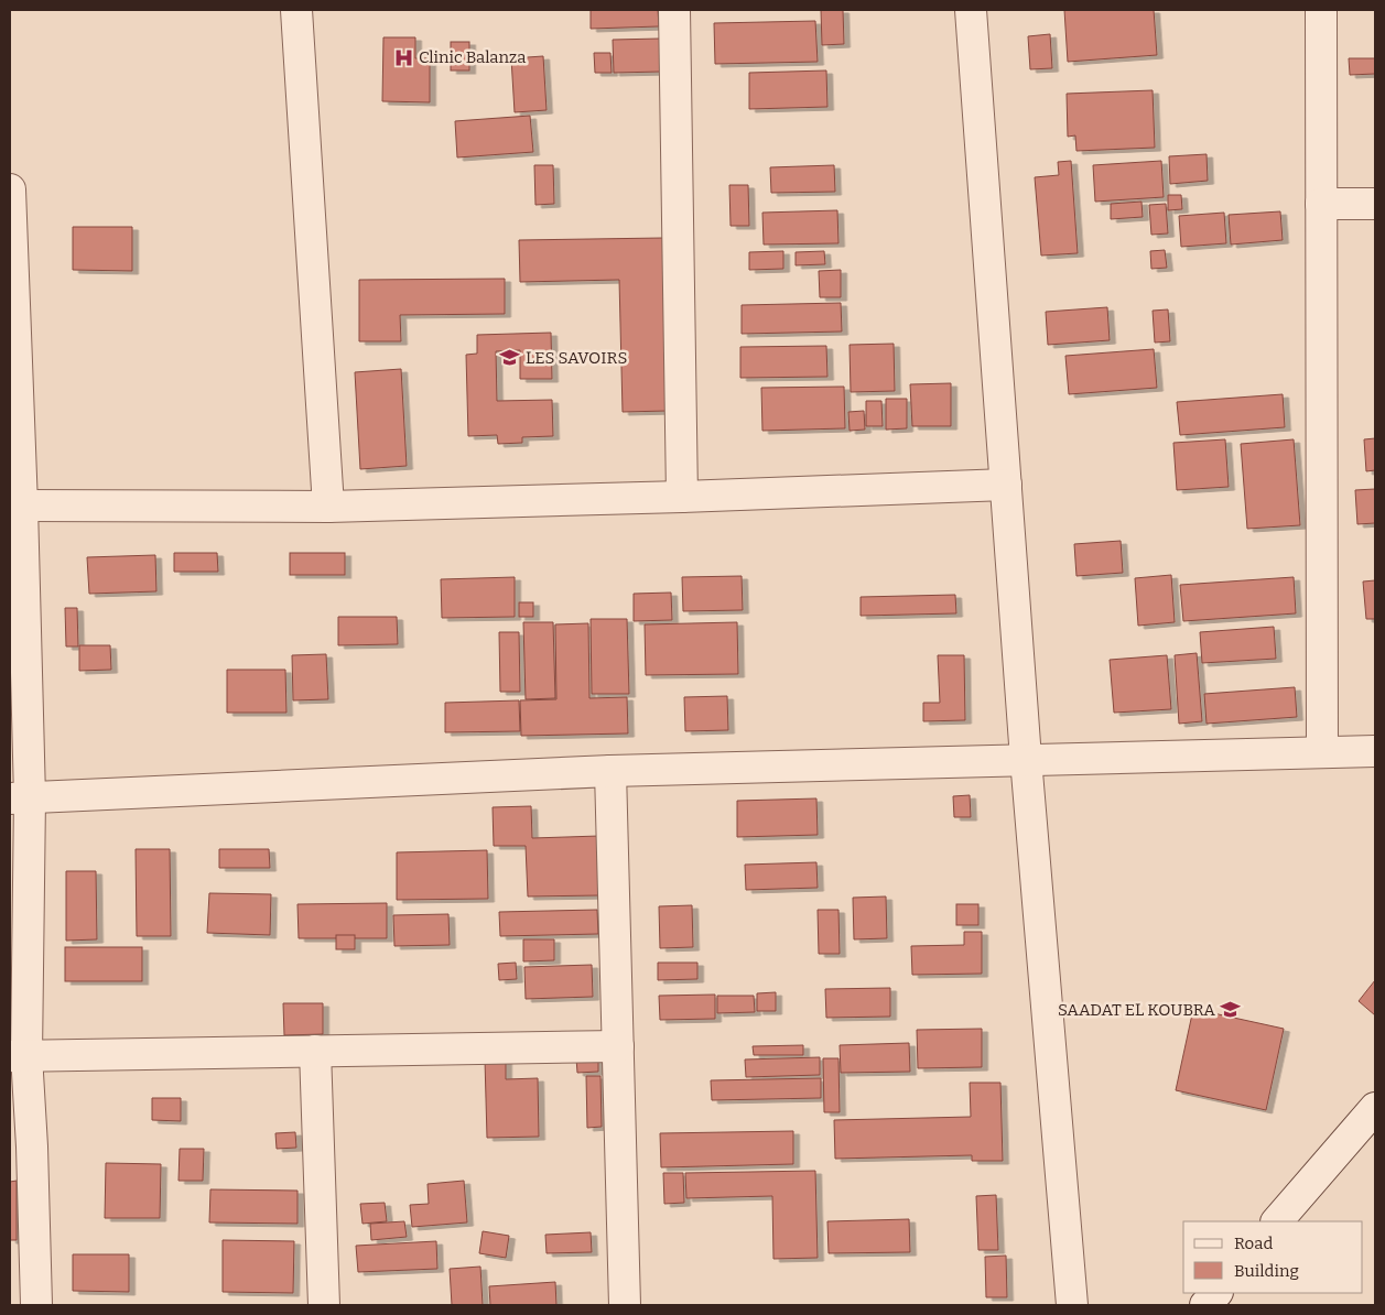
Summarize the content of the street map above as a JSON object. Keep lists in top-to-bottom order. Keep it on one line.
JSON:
{"places":{"hospital":["Clinic Balanza"],"school or university":["LES SAVOIRS","SAADAT EL KOUBRA"]},"legend":["Road","Building"]}
